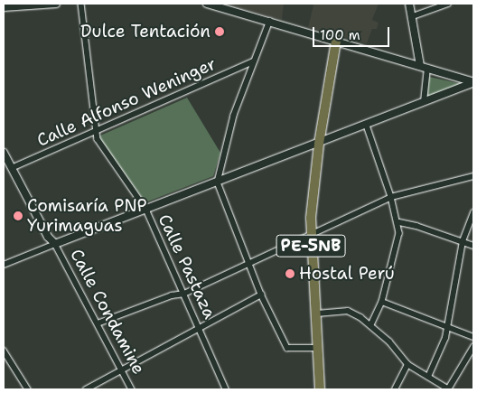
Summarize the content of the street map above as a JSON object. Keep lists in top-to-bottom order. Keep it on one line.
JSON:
{"streets":{"highway":["PE-5NB"],"street":["Calle Alfonso Weninger","Calle Pastaza","Calle Condamine"]},"crossings":[["Calle Alfonso Weninger","Calle Pastaza"],["Calle Alfonso Weninger","Calle Condamine"]],"places":["Dulce Tentación","Comisaría PNP Yurimaguas","Hostal Perú"],"scale_bar":"100 m"}
